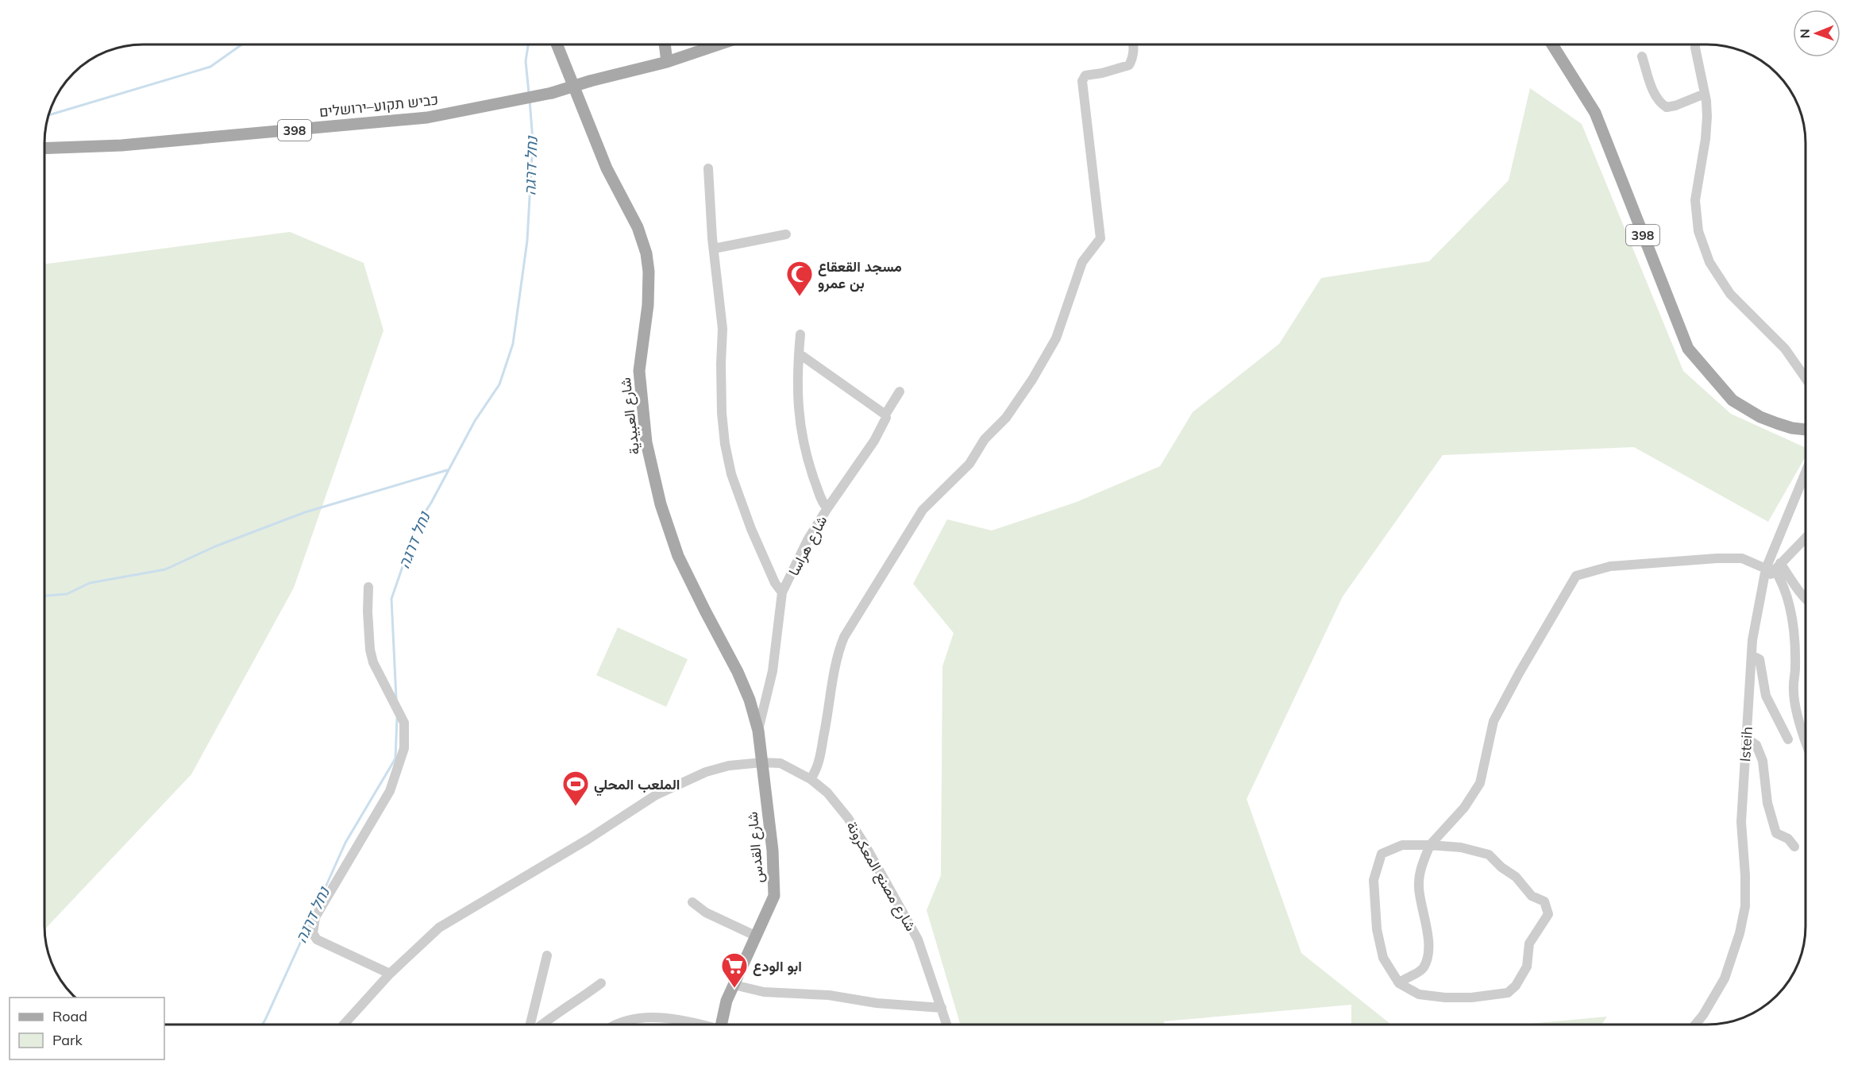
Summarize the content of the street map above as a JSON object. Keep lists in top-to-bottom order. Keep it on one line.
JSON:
{"streets":{"main road":["כביש תקוע–ירושלים","398","شارع العبيدية","شارع القدس"],"street":["شارع هراسا","Isteih","شارع مصنع المعكرونة"]},"crossings":[["כביש תקוע–ירושלים","398"],["شارع العبيدية","شارع هراسا"],["شارع العبيدية","شارع القدس"],["شارع العبيدية","شارع مصنع المعكرونة"],["شارع القدس","شارع مصنع المعكرونة"]],"water":["נחל דרגה"],"places":{"mosque":["مسجد القعقاع بن عمرو"],"sports":["الملعب المحلي"],"supermarket":["ابو الودع"]},"legend":["Road","Park"],"north":"left"}
